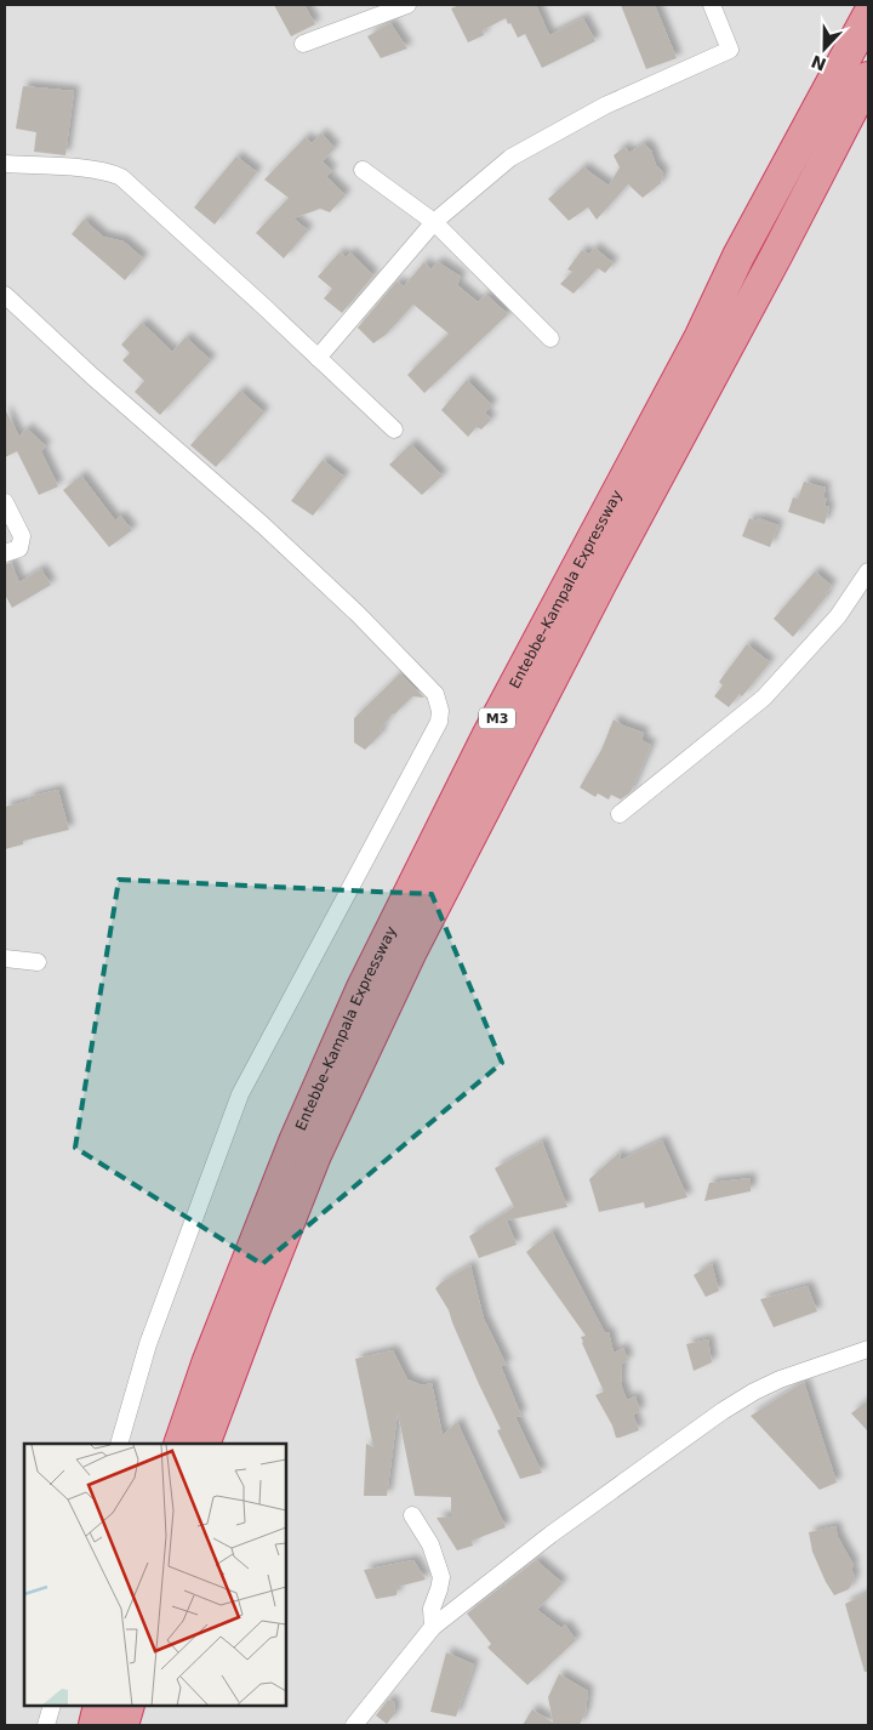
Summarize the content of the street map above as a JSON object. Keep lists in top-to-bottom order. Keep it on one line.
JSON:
{"streets":{"highway":["Entebbe–Kampala Expressway","M3"]},"north":"bottom"}
